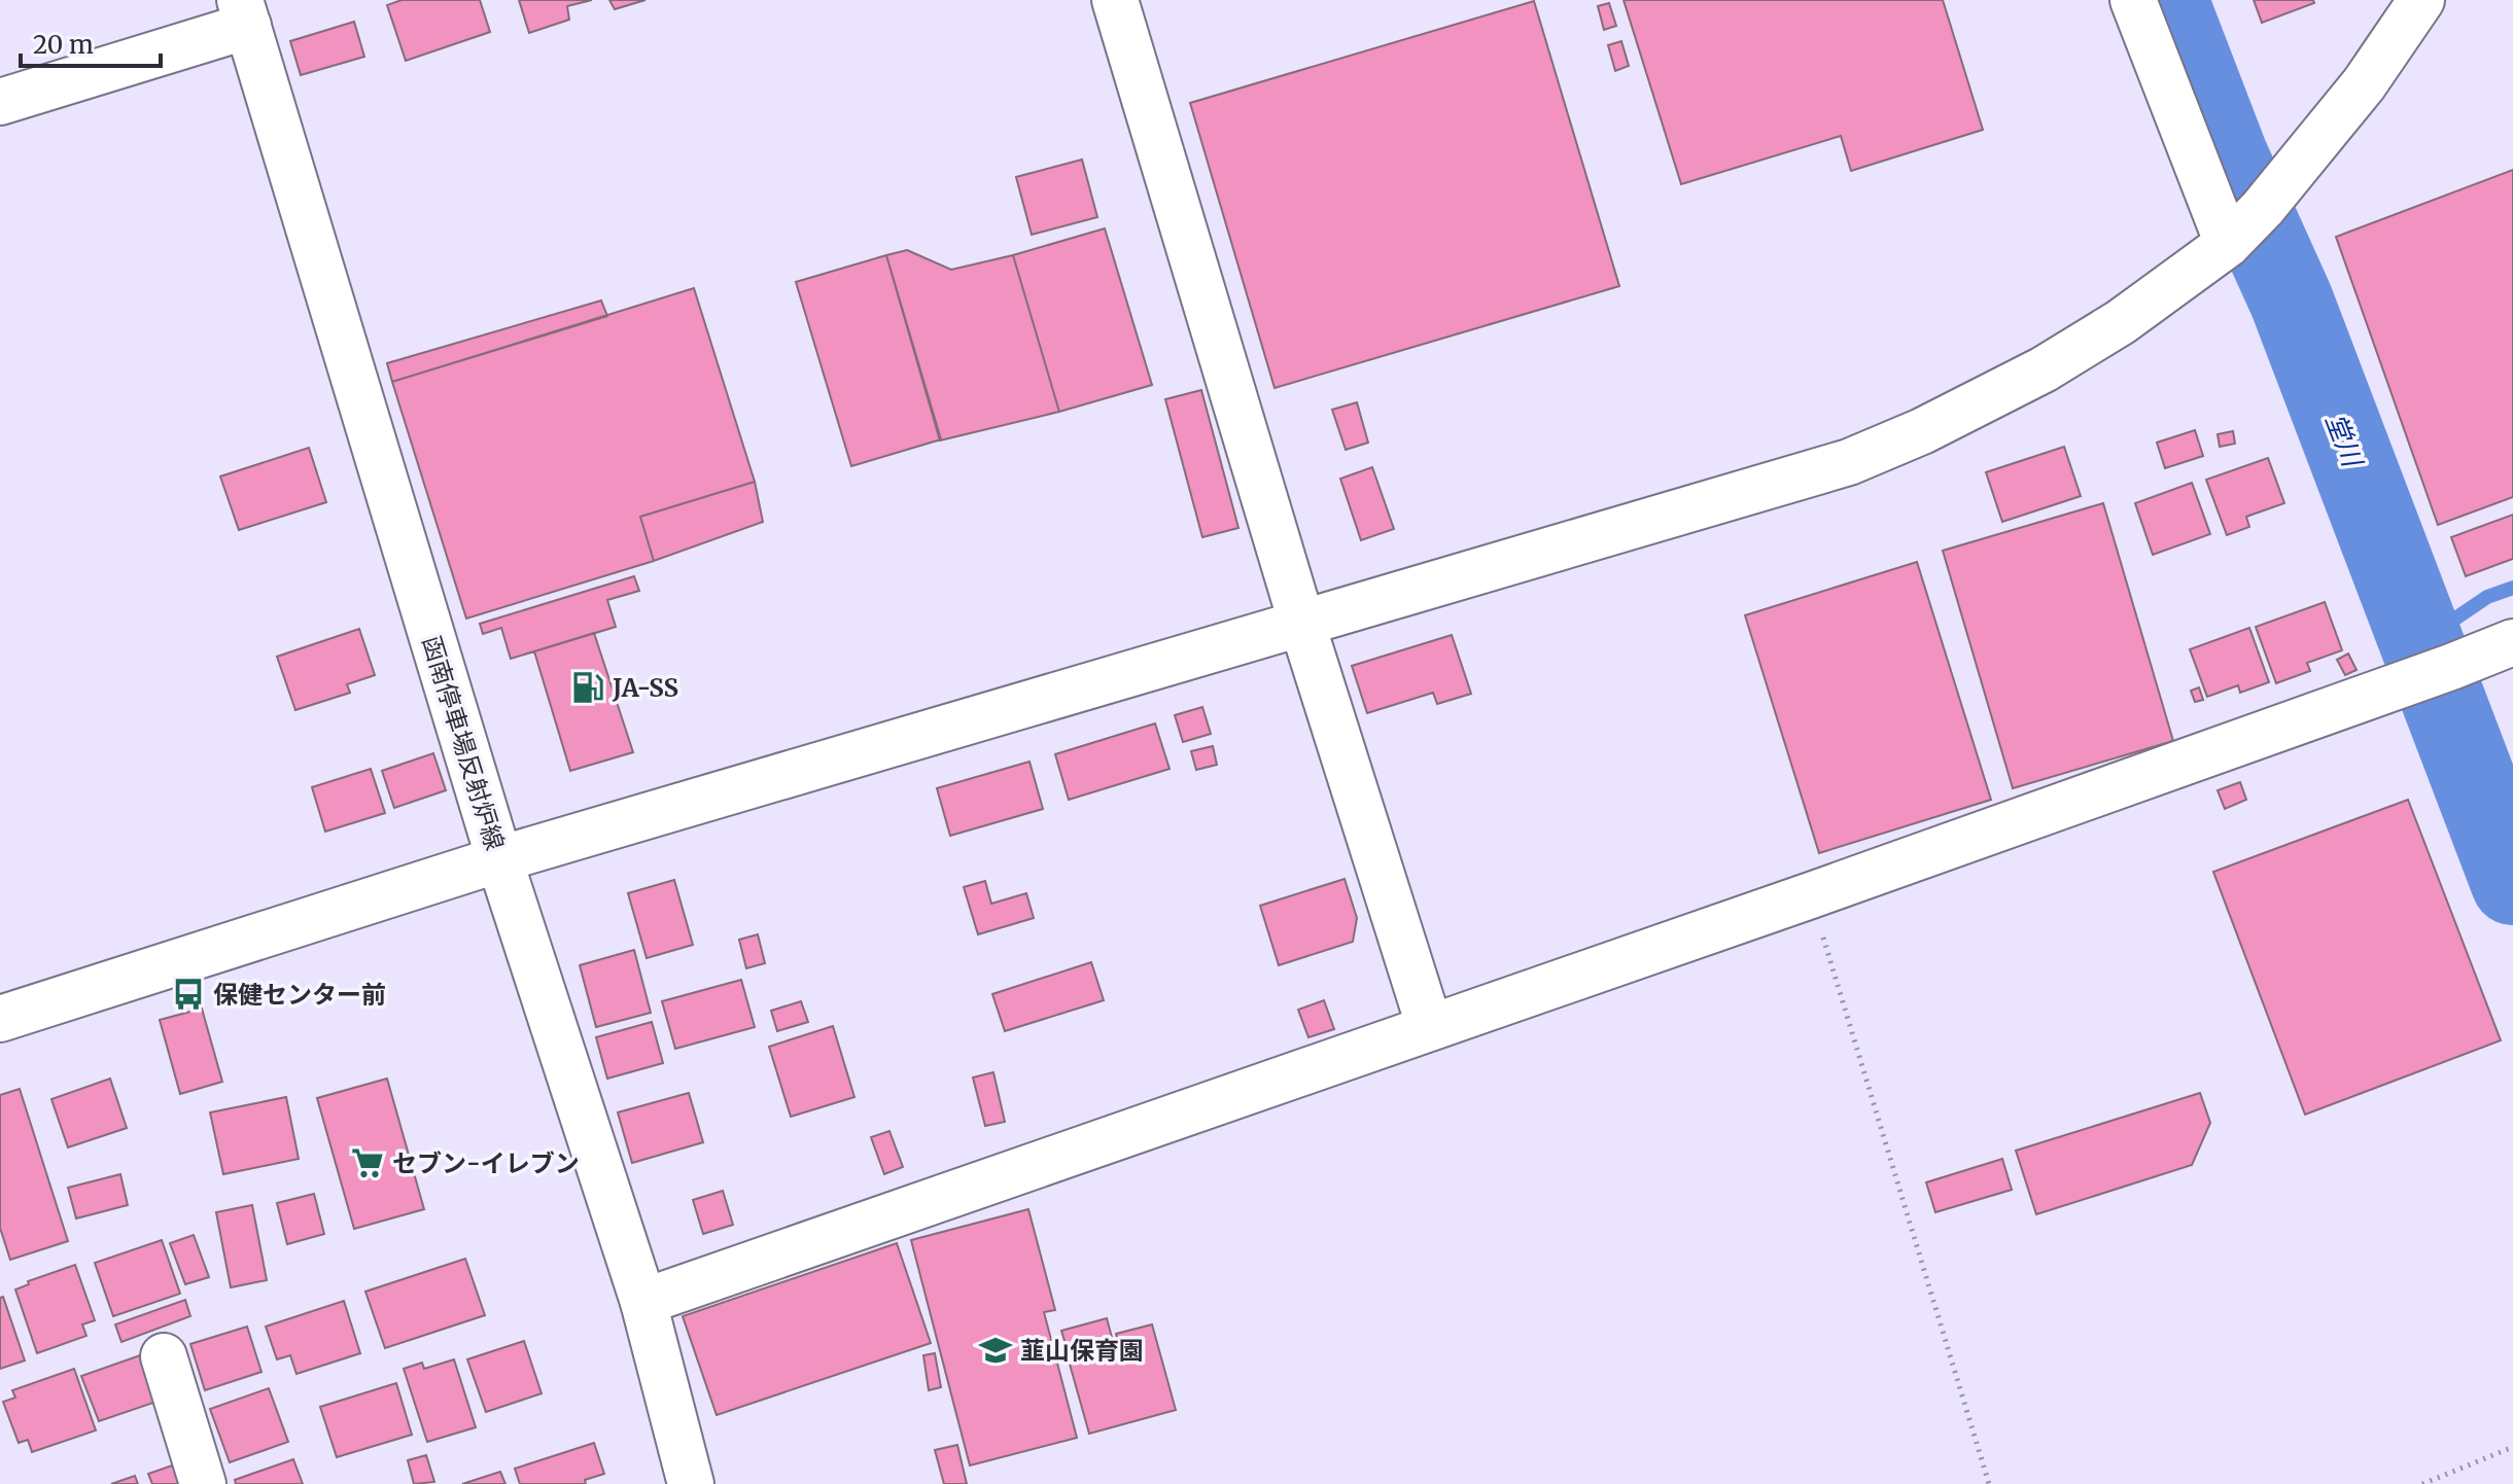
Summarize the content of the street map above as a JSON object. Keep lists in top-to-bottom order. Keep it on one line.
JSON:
{"streets":{"street":["函南停車場反射炉線"]},"water":["堂川"],"places":{"fuel station":["JA-SS"],"bus stop":["保健センター前"],"supermarket":["セブン-イレブン"],"school or university":["韮山保育園"]},"scale_bar":"20 m"}
